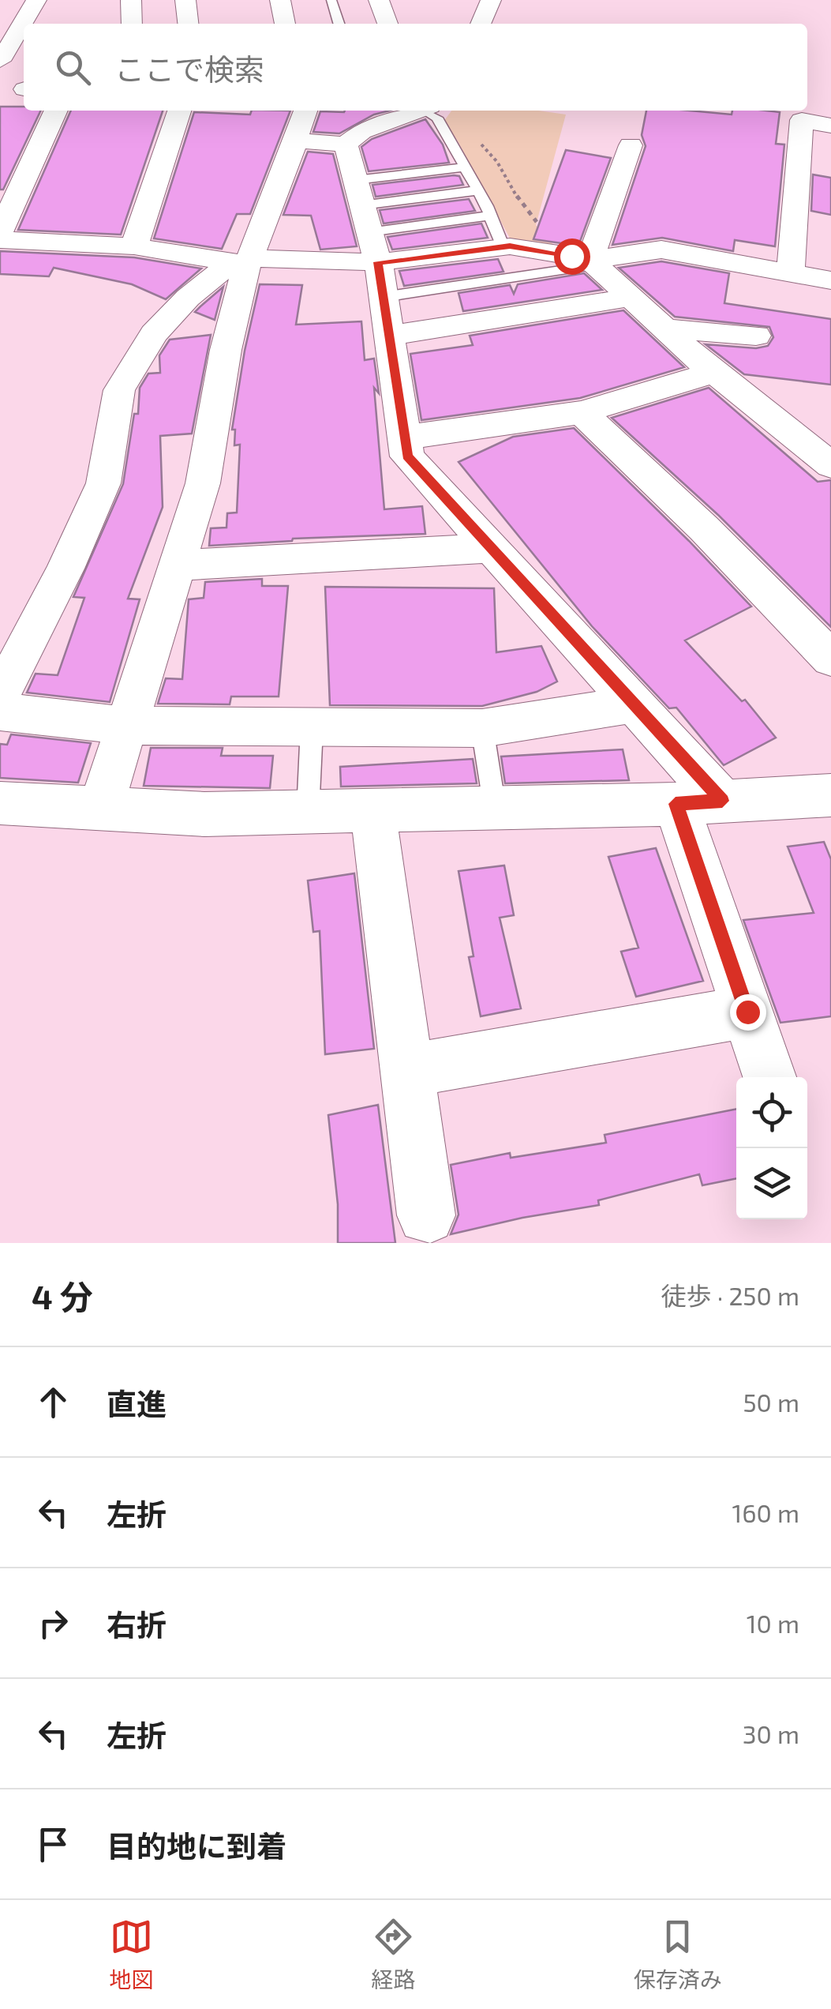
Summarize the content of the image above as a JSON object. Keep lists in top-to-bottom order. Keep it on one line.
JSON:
{"page":{"search":"ここで検索","heading":["4 分","徒歩 · 250 m"],"list":[["直進","50 m"],["左折","160 m"],["右折","10 m"],["左折","30 m"],"目的地に到着"],"nav":["地図","経路","保存済み"]}}
